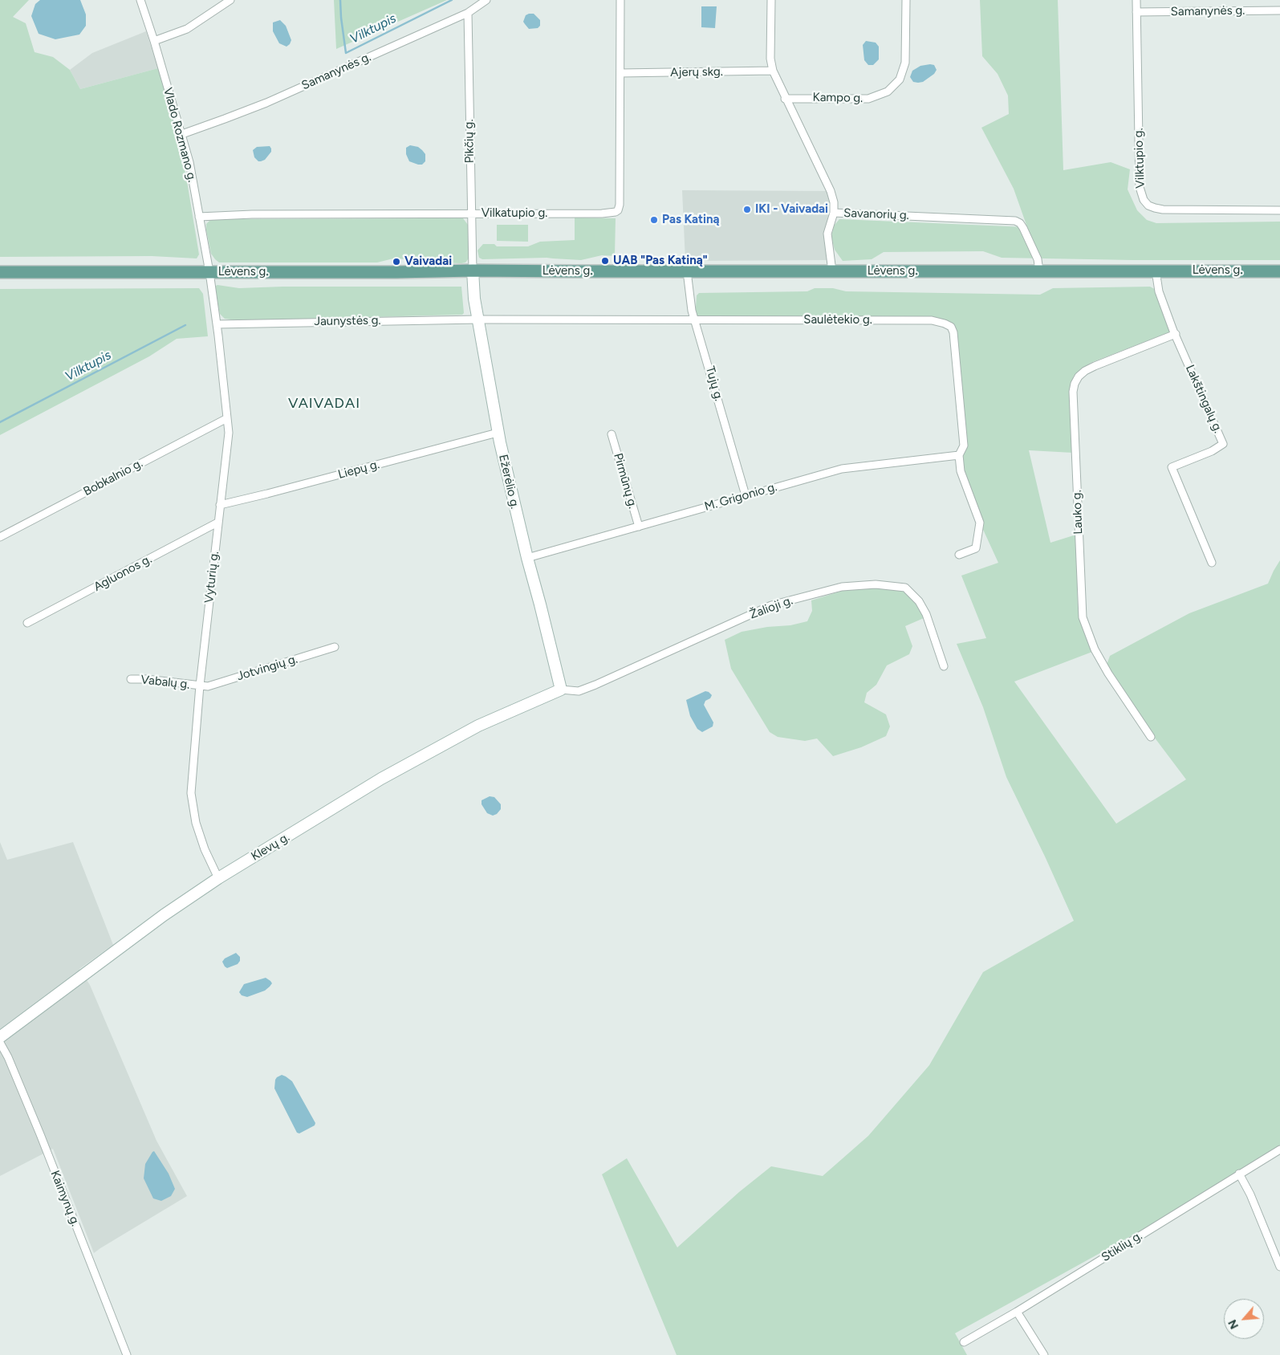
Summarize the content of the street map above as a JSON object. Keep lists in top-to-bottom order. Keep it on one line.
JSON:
{"streets":{"main road":["Lėvens g.","Ežerėlio g.","Klevų g."],"street":["Samanynės g.","Ajerų skg.","Kampo g.","Vlado Rozmano g.","Pikčių g.","Vilktupio g.","Vilkatupio g.","Savanorių g.","Saulėtekio g.","Jaunystės g.","Tujų g.","Lakštingalų g.","Liepų g.","Bobkalnio g.","Pirmūnų g.","M. Grigonio g.","Lauko g.","Agluonos g.","Vyturių g.","Žalioji g.","Jotvingių g.","Vabalų g.","Kaimynų g.","Stiklių g."]},"crossings":[["Samanynės g.","Vlado Rozmano g."],["Samanynės g.","Pikčių g."],["Samanynės g.","Vilktupio g."],["Ajerų skg.","Vilkatupio g."],["Ajerų skg.","Savanorių g."],["Kampo g.","Savanorių g."],["Vlado Rozmano g.","Vilkatupio g."],["Vlado Rozmano g.","Lėvens g."],["Vlado Rozmano g.","Vyturių g."],["Pikčių g.","Vilkatupio g."],["Pikčių g.","Lėvens g."],["Pikčių g.","Ežerėlio g."],["Savanorių g.","Lėvens g."],["Lėvens g.","Tujų g."],["Lėvens g.","Lakštingalų g."],["Lėvens g.","Ežerėlio g."],["Lėvens g.","Vyturių g."],["Saulėtekio g.","Jaunystės g."],["Saulėtekio g.","Tujų g."],["Saulėtekio g.","Ežerėlio g."],["Saulėtekio g.","M. Grigonio g."],["Jaunystės g.","Ežerėlio g."],["Jaunystės g.","Vyturių g."],["Tujų g.","M. Grigonio g."],["Lakštingalų g.","Lauko g."],["Liepų g.","Ežerėlio g."],["Liepų g.","Vyturių g."],["Bobkalnio g.","Vyturių g."],["Pirmūnų g.","M. Grigonio g."],["Ežerėlio g.","M. Grigonio g."],["Ežerėlio g.","Žalioji g."],["Ežerėlio g.","Klevų g."],["Agluonos g.","Vyturių g."],["Vyturių g.","Jotvingių g."],["Vyturių g.","Vabalų g."],["Vyturių g.","Klevų g."],["Žalioji g.","Klevų g."],["Jotvingių g.","Vabalų g."]],"districts":["VAIVADAI"],"water":["Vilktupis"],"places":["IKI - Vaivadai","Pas Katiną","UAB \"Pas Katiną\"","Vaivadai"],"north":"bottom left"}
